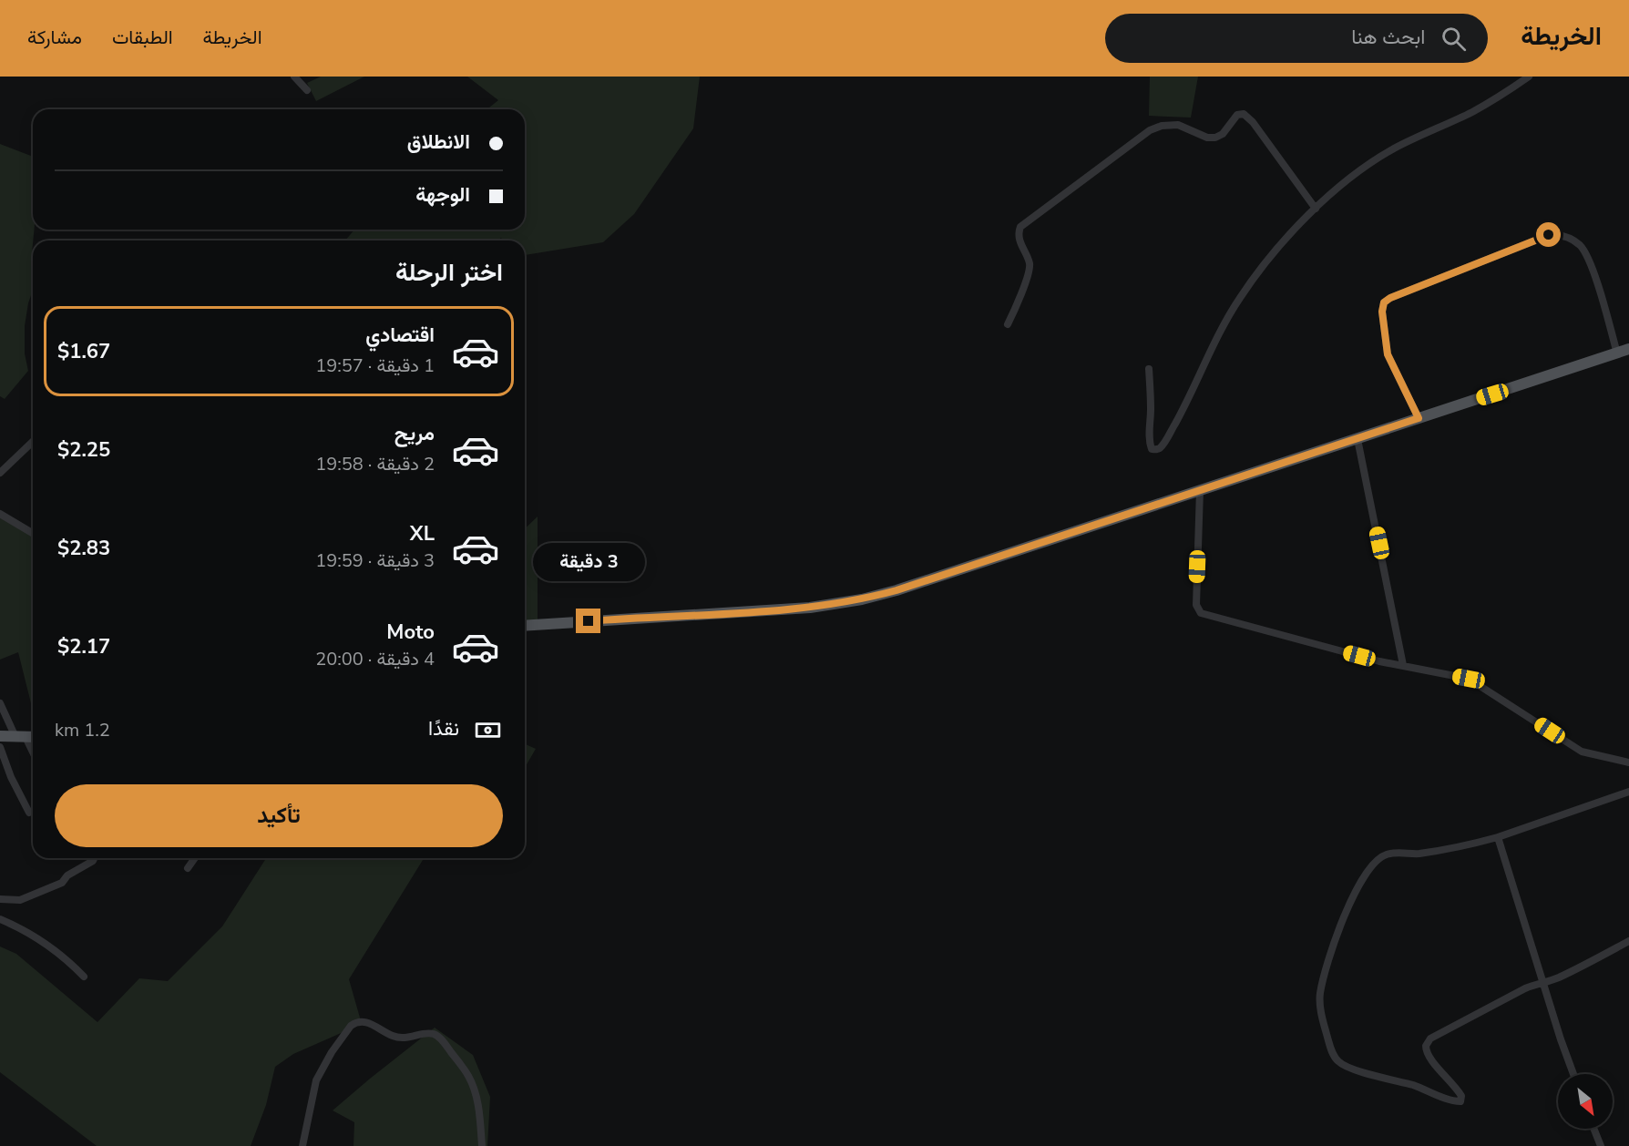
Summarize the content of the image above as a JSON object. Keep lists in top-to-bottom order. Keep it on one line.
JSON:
{"north":"bottom right","page":{"header":"الخريطة","search":"ابحث هنا","nav":["الخريطة","الطبقات","مشاركة"],"banner":["الانطلاق","الوجهة"],"heading":"اختر الرحلة","list":[{"name":"اقتصادي","note":"1 دقيقة · 19:57","value":"$1.67"},{"name":"مريح","note":"2 دقيقة · 19:58","value":"$2.25"},{"name":"XL","note":"3 دقيقة · 19:59","value":"$2.83"},{"name":"Moto","note":"4 دقيقة · 20:00","value":"$2.17"}],"bubble":"3 دقيقة","pay":["نقدًا","1.2 km"],"buttons":"تأكيد"}}
